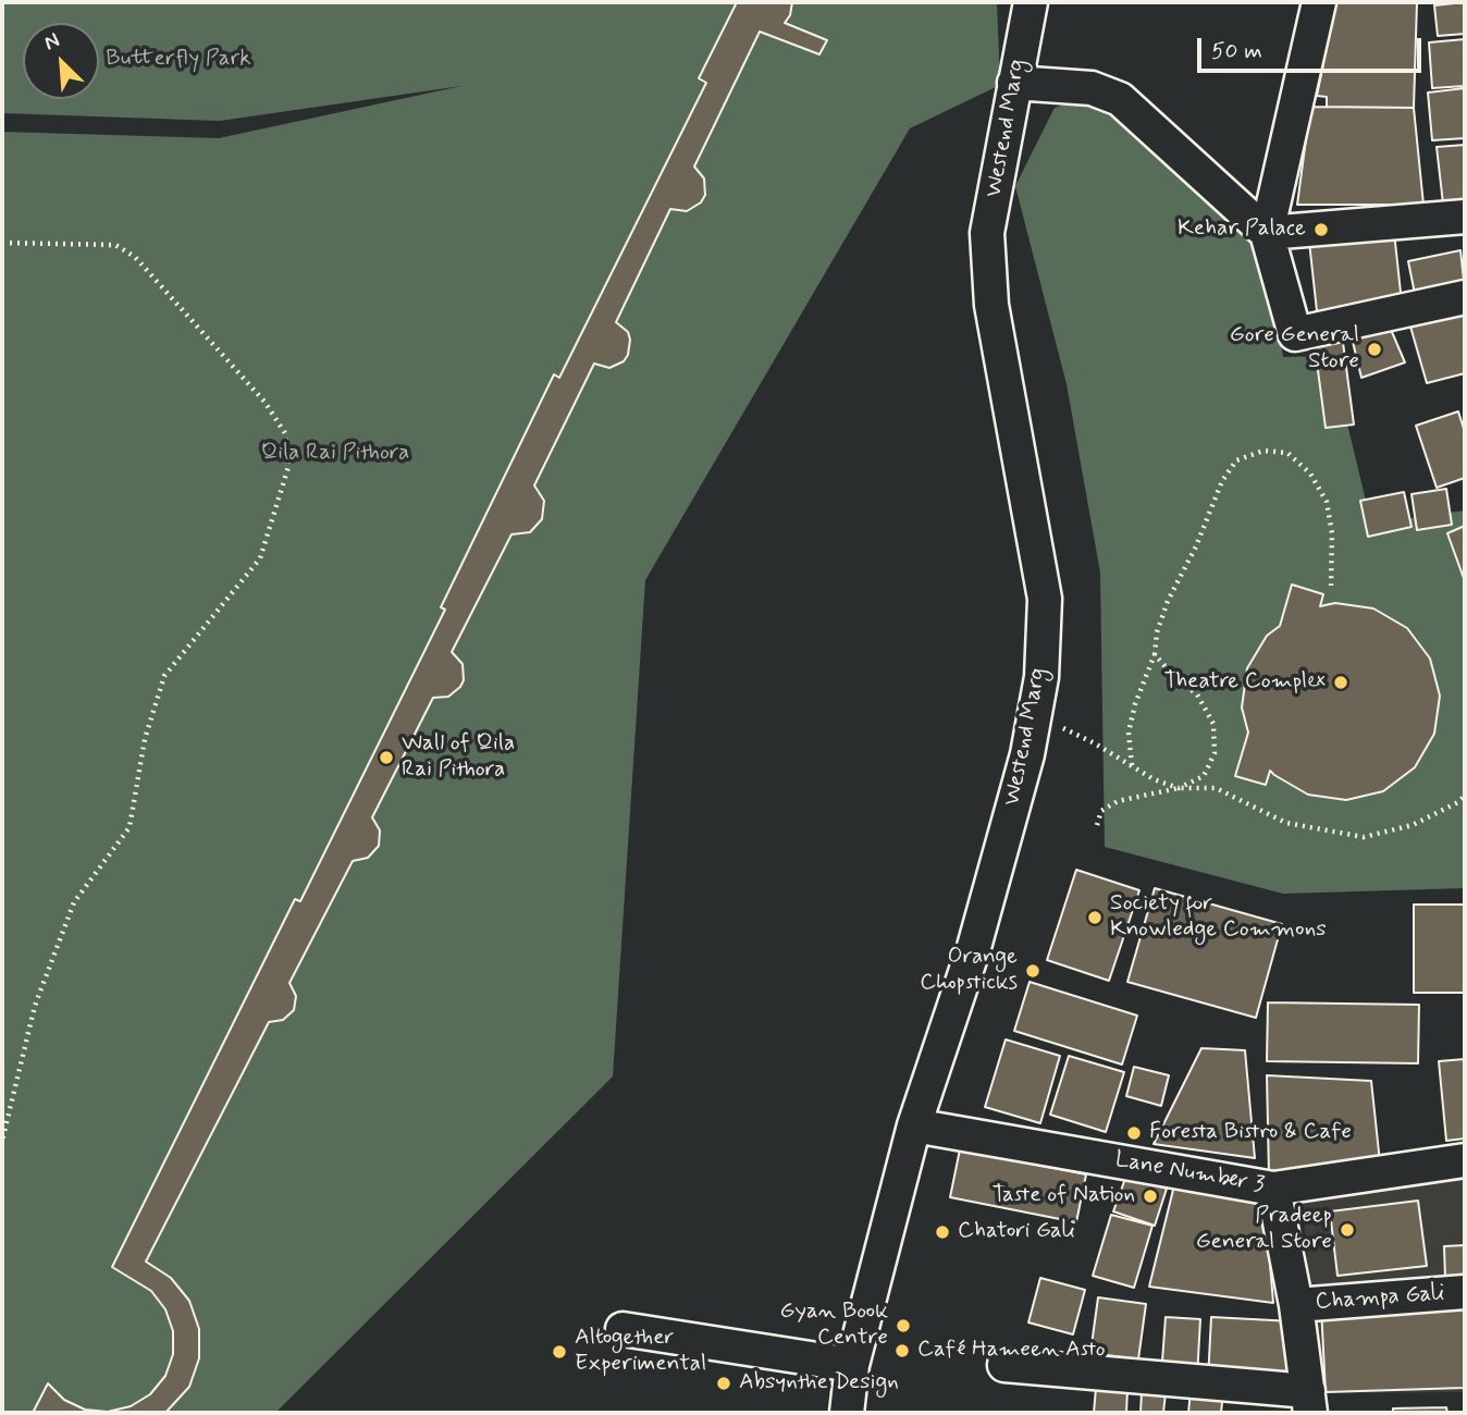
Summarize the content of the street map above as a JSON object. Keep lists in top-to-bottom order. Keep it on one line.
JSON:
{"streets":{"street":["Westend Marg","Lane Number 3","Champa Gali"]},"crossings":[["Westend Marg","Lane Number 3"]],"parks":["Butterfly Park","Qila Rai Pithora"],"places":["Kehar Palace","Gore General Store","Theatre Complex","Wall of Qila Rai Pithora","Society for Knowledge Commons","Orange Chopsticks","Foresta Bistro & Cafe","Taste of Nation","Pradeep General Store","Chatori Gali","Gyan Book Centre","Café Hameen Asto","Altogether Experimental","Absynthe Design"],"scale_bar":"50 m","north":"top left"}
